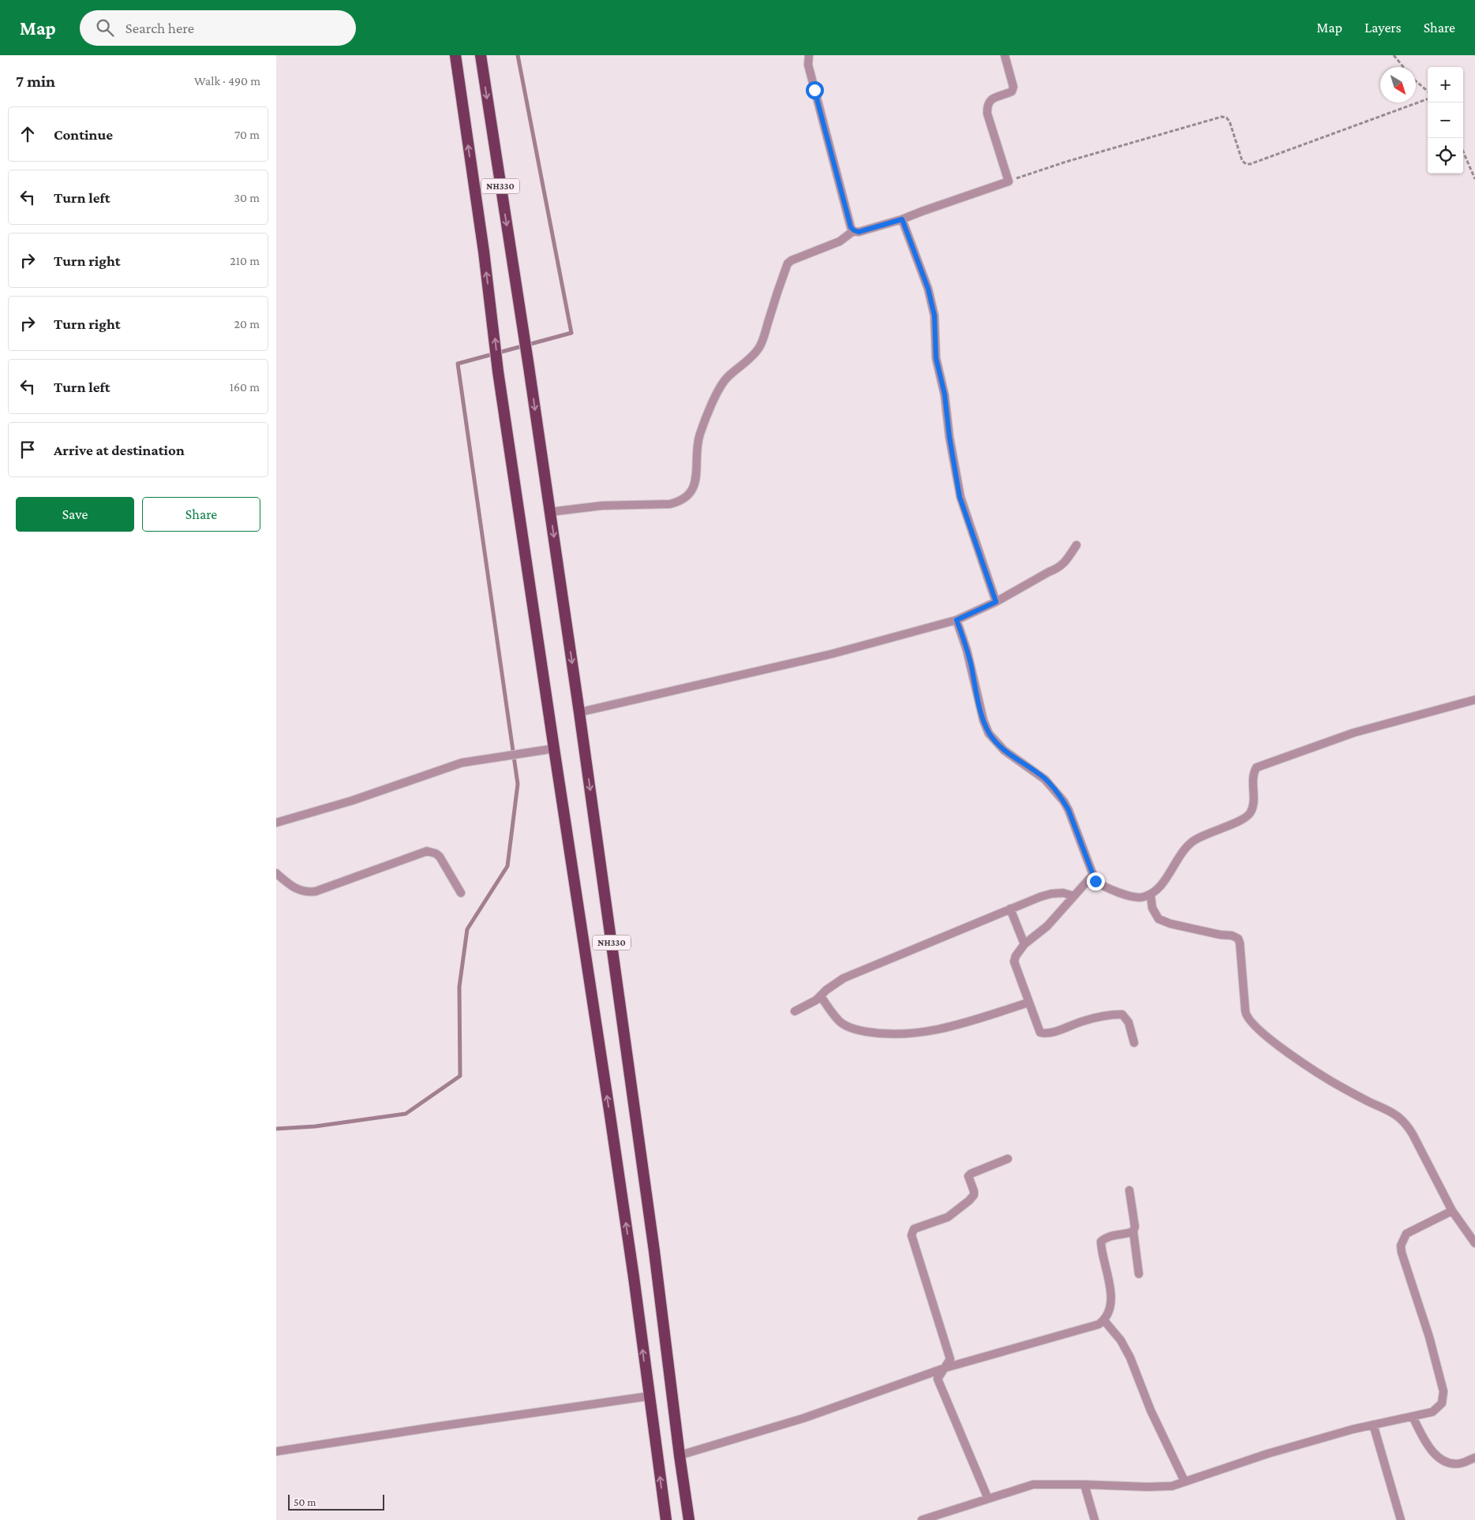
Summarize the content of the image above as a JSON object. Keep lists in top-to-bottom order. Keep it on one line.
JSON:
{"streets":{"highway":["NH330"]},"scale_bar":"50 m","north":"bottom right","page":{"header":"Map","search":"Search here","nav":["Map","Layers","Share"],"heading":["7 min","Walk · 490 m"],"map_buttons":["+","−"],"list":[["Continue","70 m"],["Turn left","30 m"],["Turn right","210 m"],["Turn right","20 m"],["Turn left","160 m"],"Arrive at destination"],"buttons":["Save","Share"],"scale":"50 m"}}
